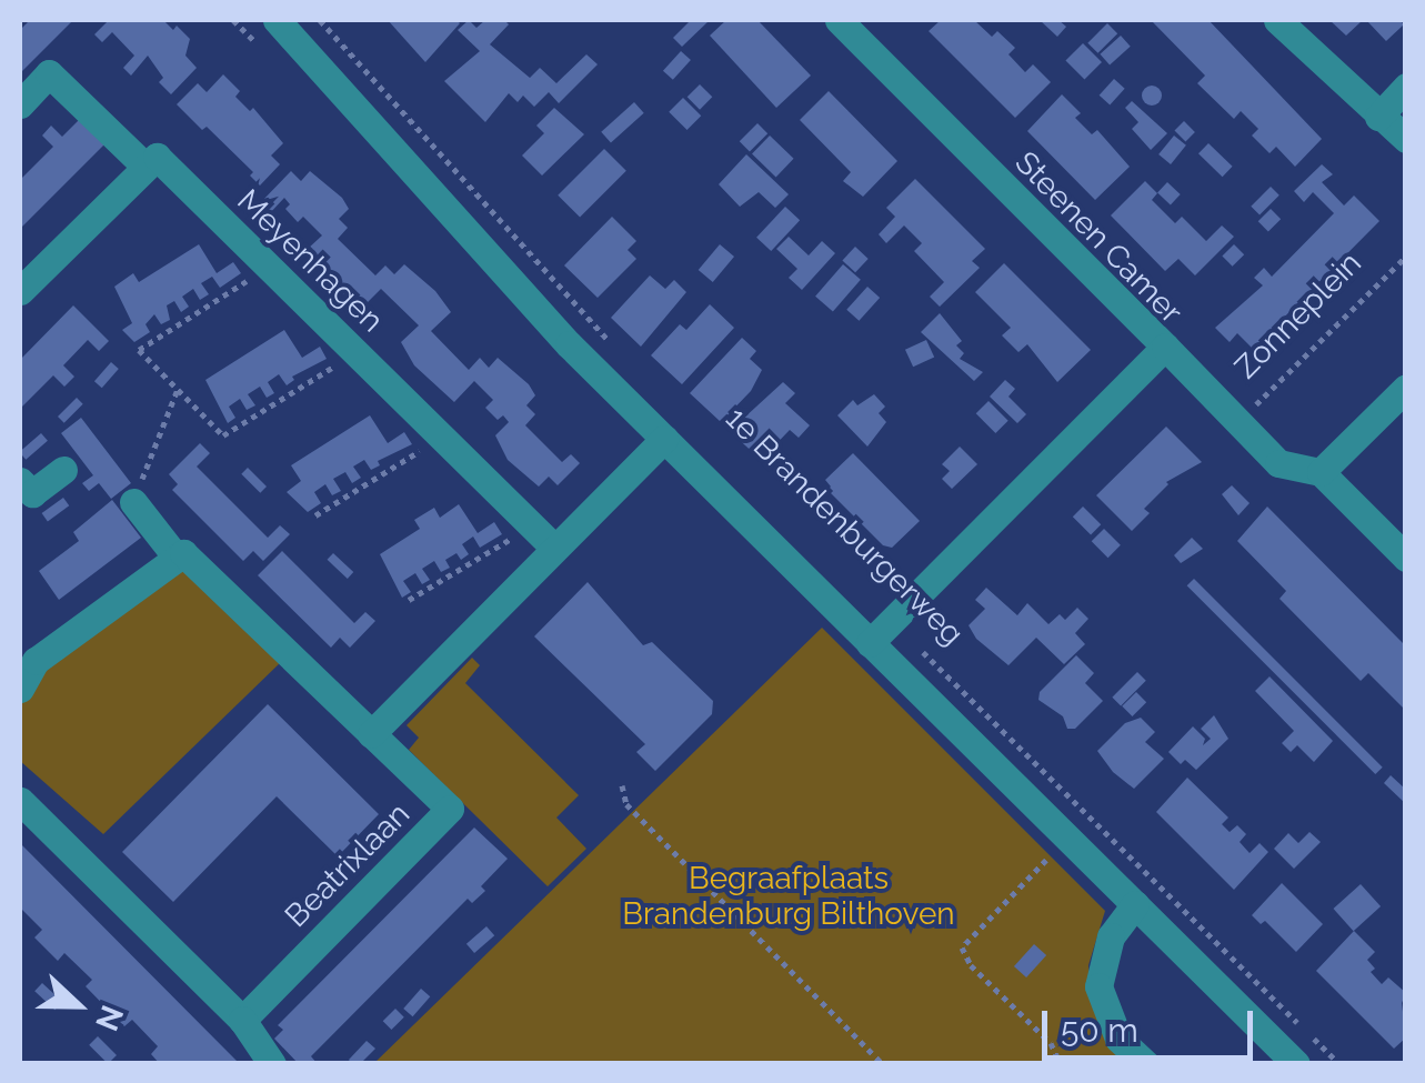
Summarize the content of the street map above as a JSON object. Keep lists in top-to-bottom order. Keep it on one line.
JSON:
{"streets":{"street":["Steenen Camer","Meyenhagen","1e Brandenburgerweg","Beatrixlaan"],"path":["Zonneplein"]},"crossings":[["Steenen Camer","1e Brandenburgerweg"]],"parks":["Begraafplaats Brandenburg Bilthoven"],"scale_bar":"50 m","north":"right"}
